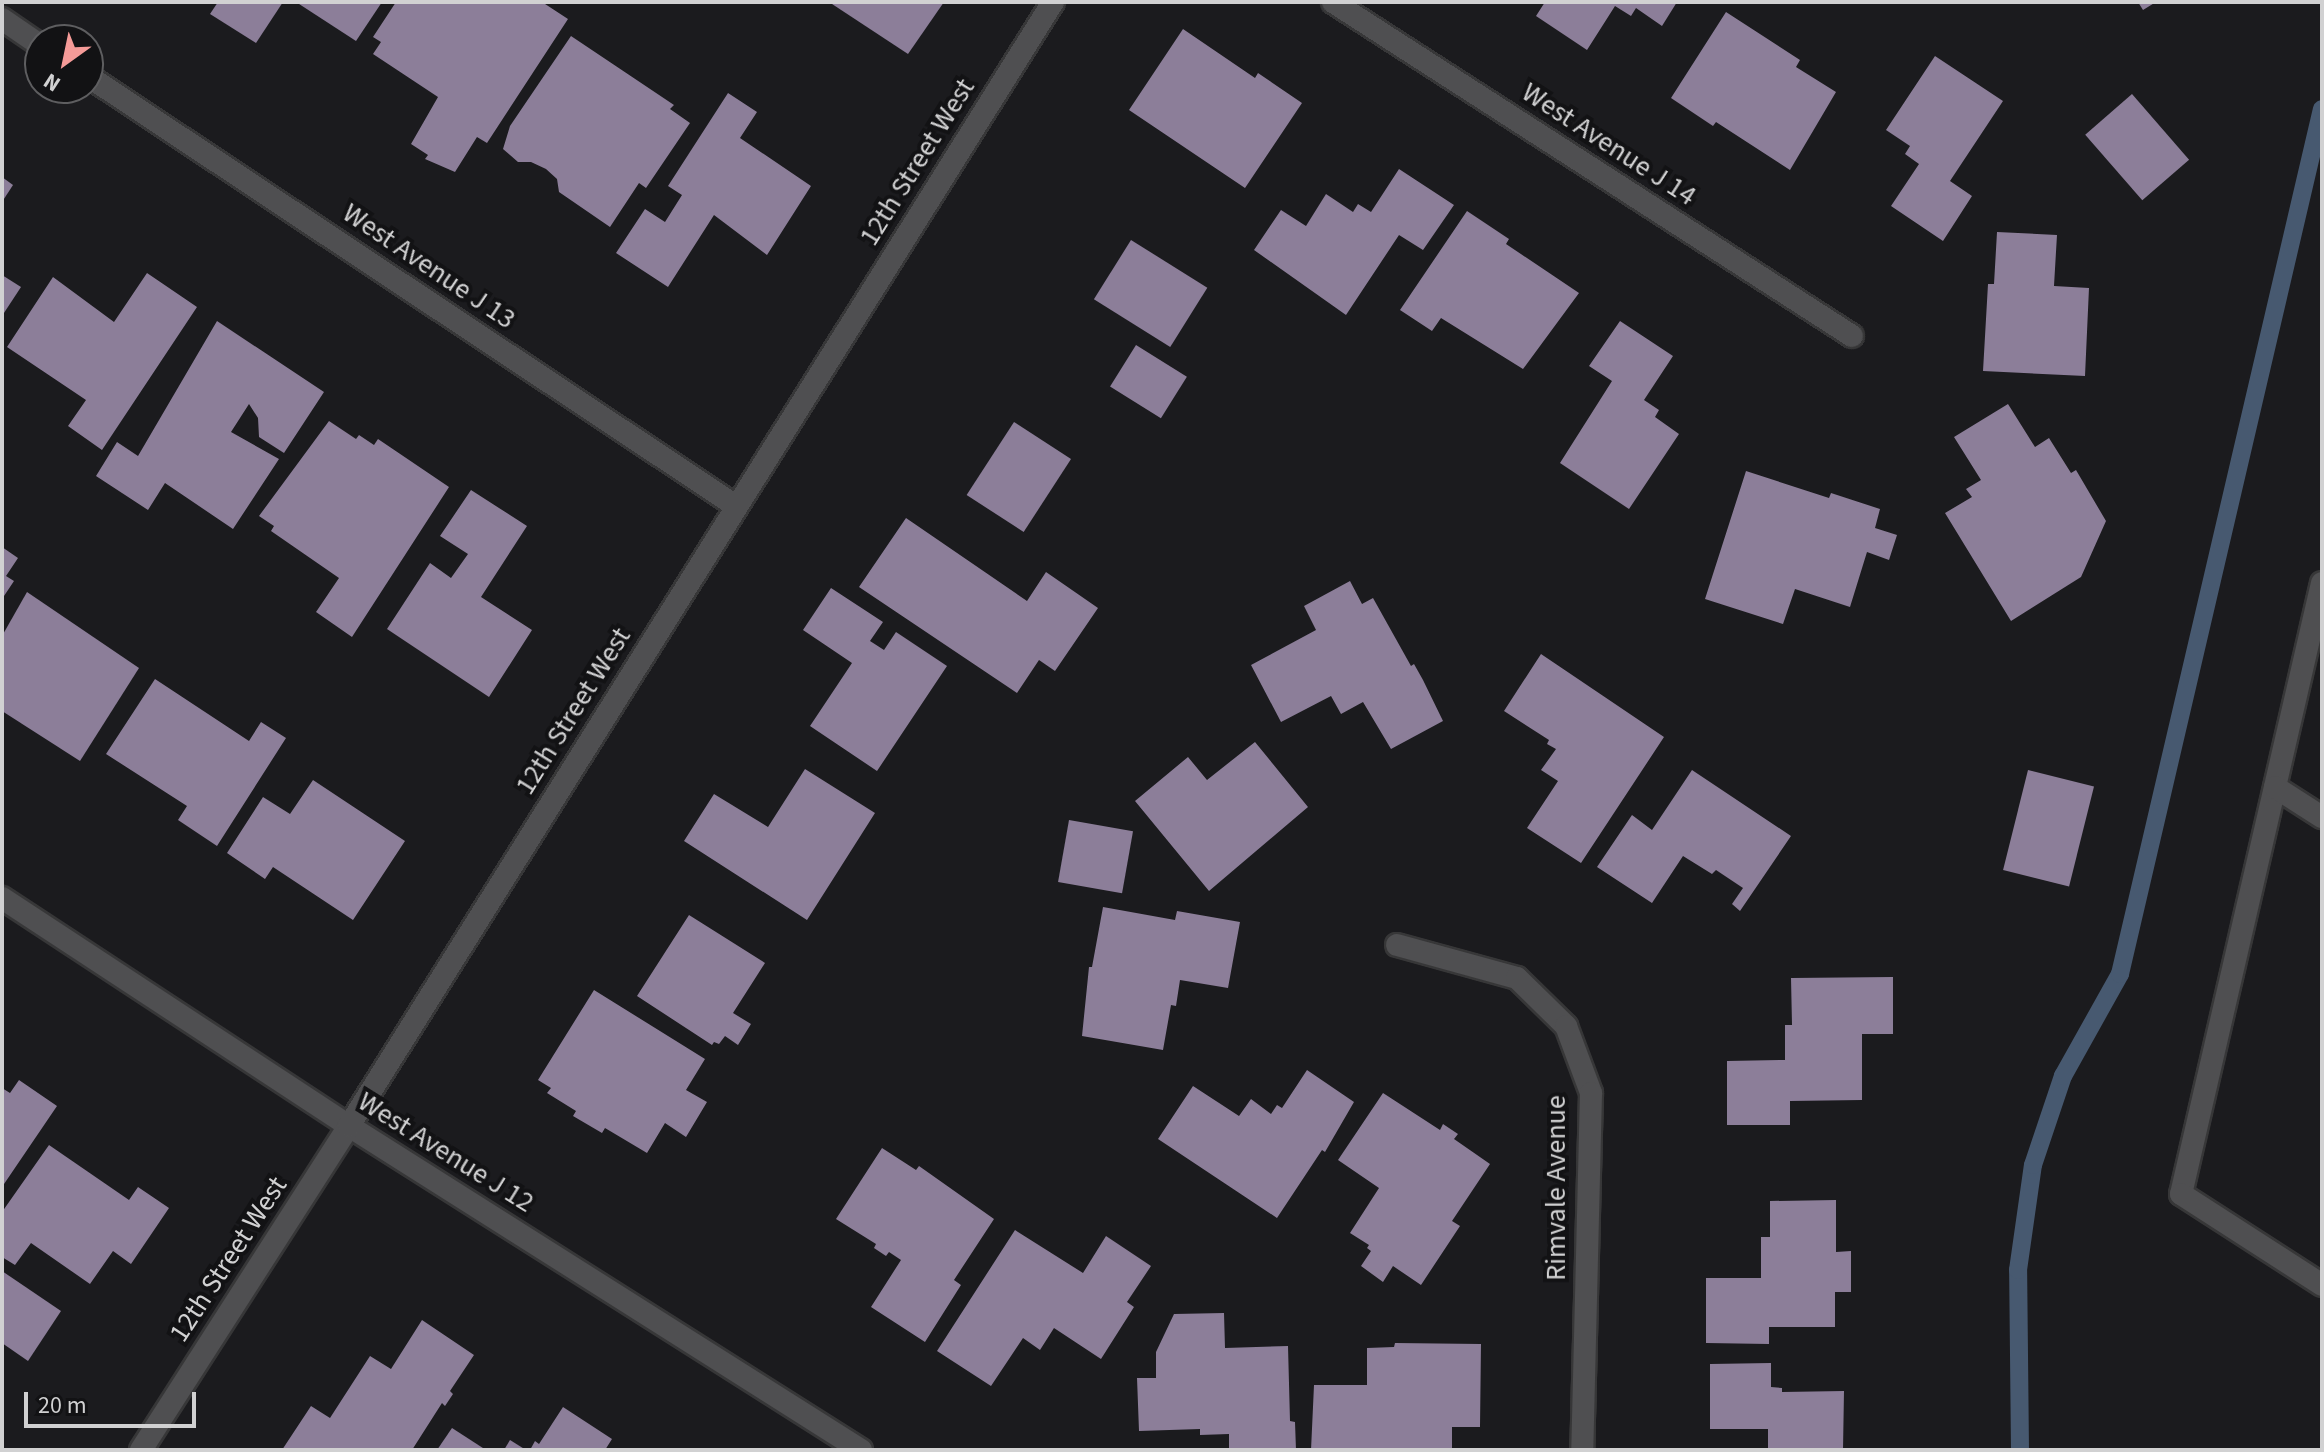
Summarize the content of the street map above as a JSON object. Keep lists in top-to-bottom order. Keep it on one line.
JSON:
{"streets":{"street":["West Avenue J 14","12th Street West","West Avenue J 13","West Avenue J 12","Rimvale Avenue"]},"crossings":[["12th Street West","West Avenue J 13"],["12th Street West","West Avenue J 12"]],"scale_bar":"20 m","north":"bottom left"}
